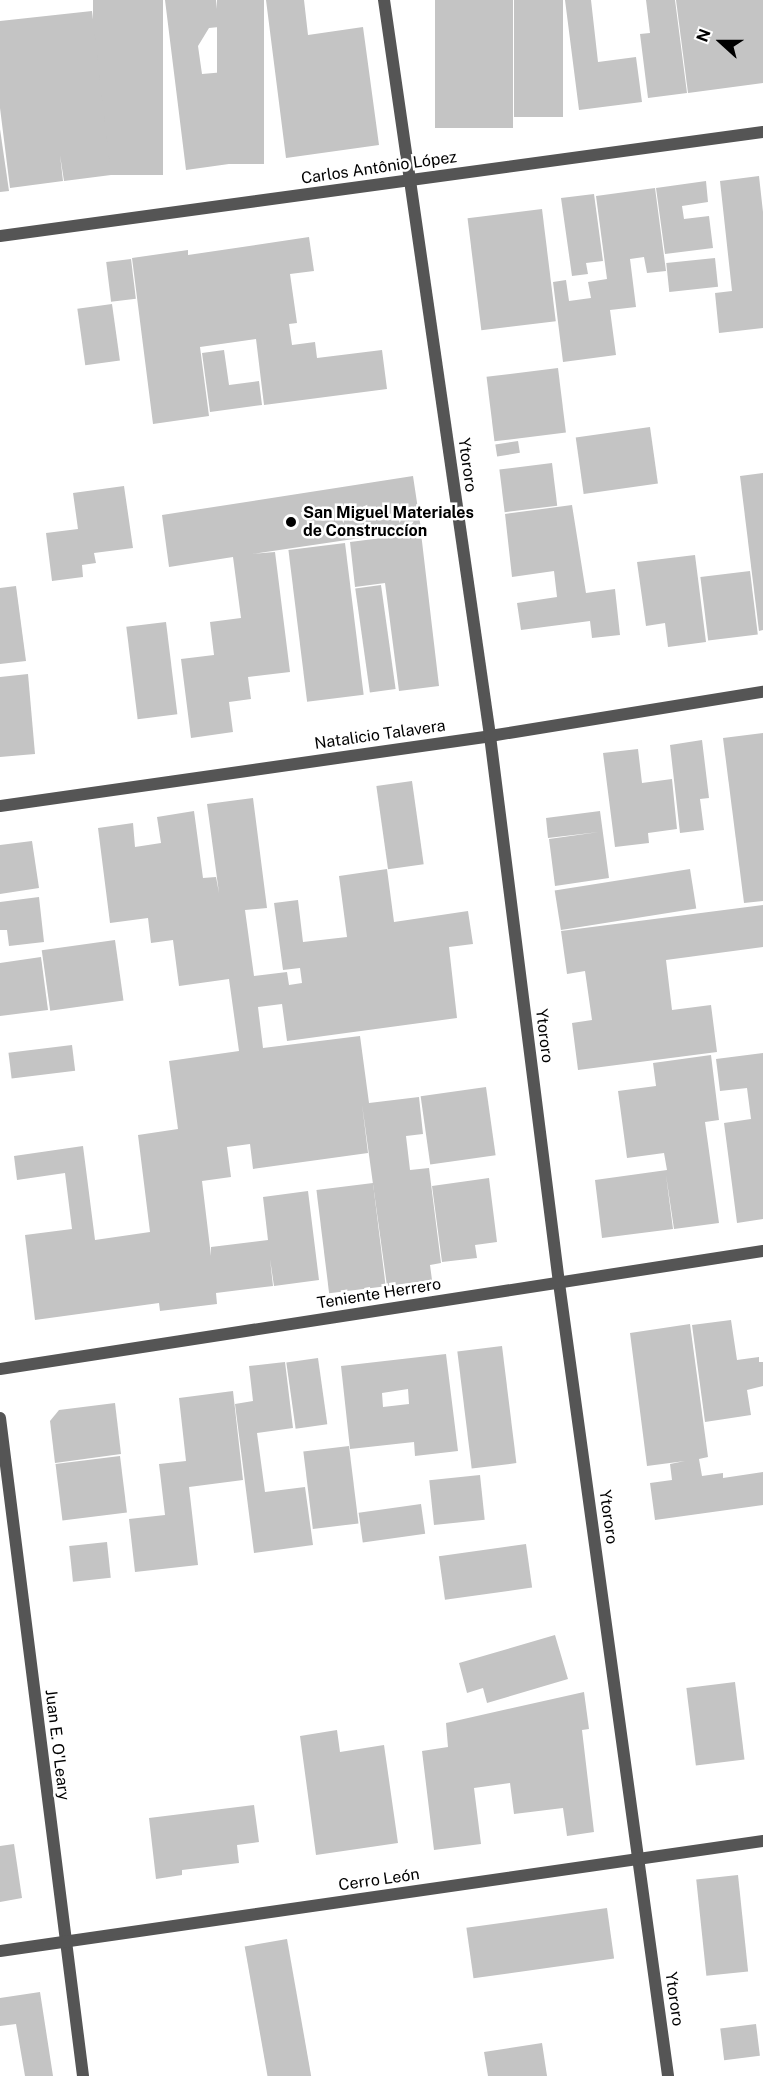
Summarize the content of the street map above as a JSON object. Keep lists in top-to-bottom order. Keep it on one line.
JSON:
{"streets":{"street":["Carlos Antônio López","Ytororo","Natalicio Talavera","Teniente Herrero","Juan E. O'Leary","Cerro León"]},"crossings":[["Carlos Antônio López","Ytororo"],["Ytororo","Natalicio Talavera"],["Ytororo","Teniente Herrero"],["Ytororo","Cerro León"],["Juan E. O'Leary","Cerro León"]],"places":["San Miguel Materiales de Construccíon"],"north":"left"}
